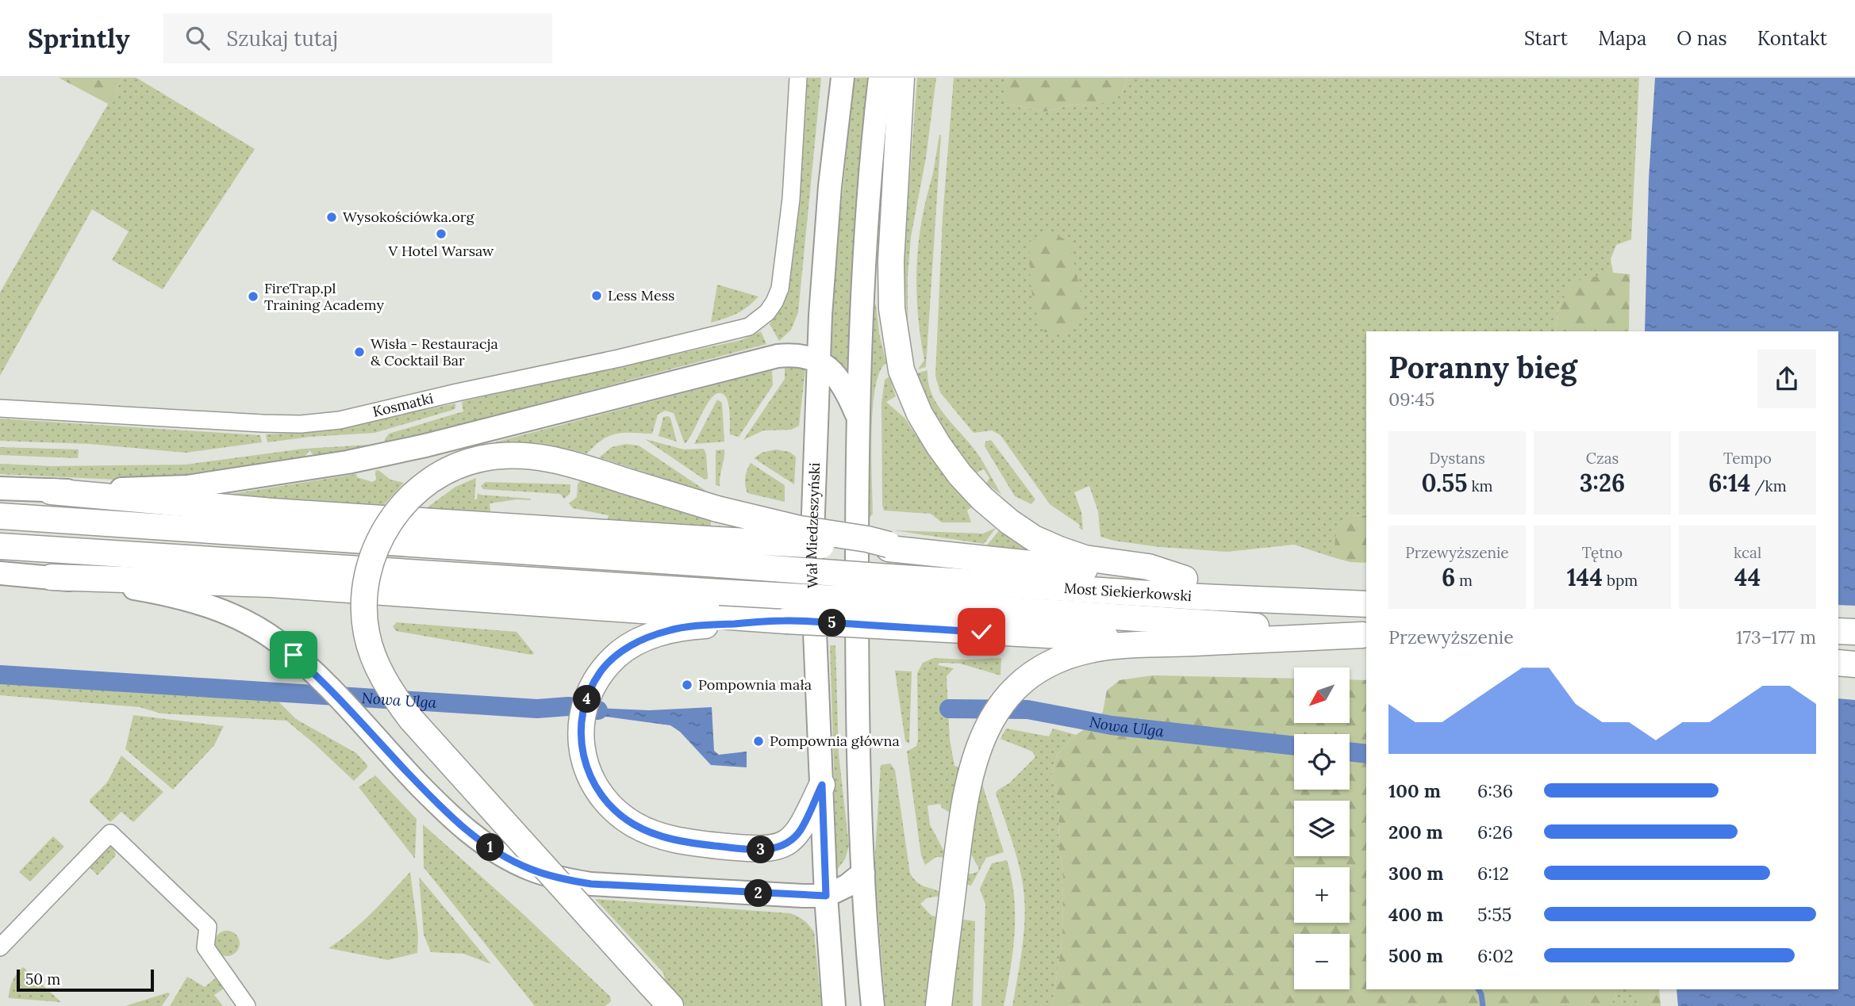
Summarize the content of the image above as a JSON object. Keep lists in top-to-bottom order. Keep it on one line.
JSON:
{"streets":{"main road":["Wał Miedzeszyński","Most Siekierkowski"],"street":["Kosmatki"]},"water":["Nowa Ulga"],"places":["Wysokościówka.org","V Hotel Warsaw","Less Mess","FireTrap.pl Training Academy","Wisła - Restauracja & Cocktail Bar","Pompownia mała","Pompownia główna"],"scale_bar":"50 m","north":"bottom left","page":{"header":"Sprintly","search":"Szukaj tutaj","nav":["Start","Mapa","O nas","Kontakt"],"heading":["Poranny bieg","09:45"],"stats":[["Dystans","0.55 km"],["Czas","3:26"],["Tempo","6:14 /km"],["Przewyższenie","6 m"],["Tętno","144 bpm"],["kcal","44"]],"pins":["5","4","1","3","2"],"chart":["Przewyższenie","173–177 m"],"map_buttons":["+","−"],"list":[{"name":"100 m","note":"6:36"},{"name":"200 m","note":"6:26"},{"name":"300 m","note":"6:12"},{"name":"400 m","note":"5:55"},{"name":"500 m","note":"6:02"}],"scale":"50 m"}}
